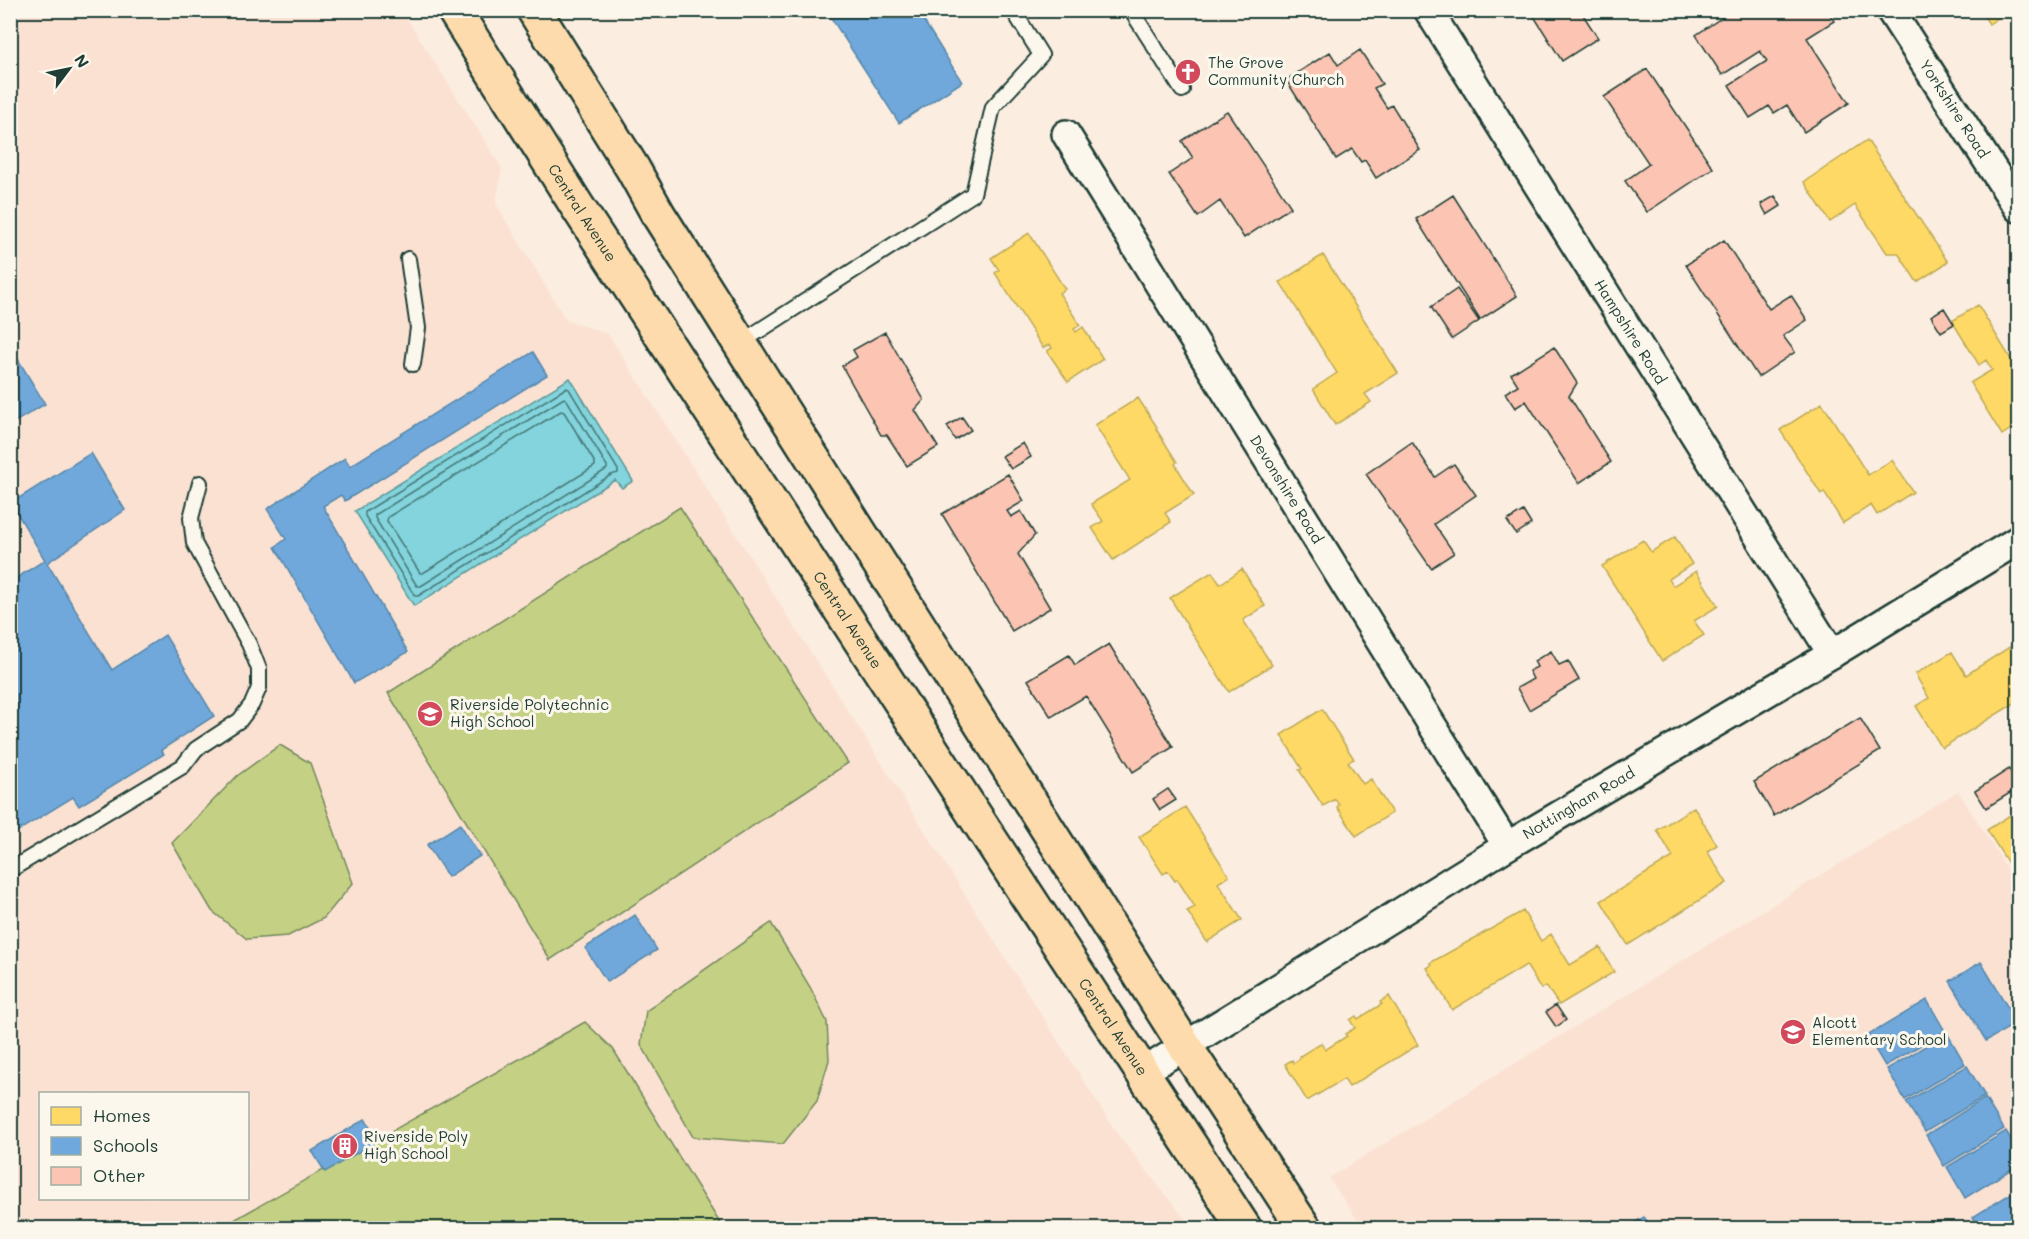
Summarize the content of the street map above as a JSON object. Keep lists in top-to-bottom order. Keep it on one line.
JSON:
{"streets":{"main road":["Central Avenue"],"street":["Yorkshire Road","Hampshire Road","Devonshire Road","Nottingham Road"]},"crossings":[["Central Avenue","Nottingham Road"],["Hampshire Road","Nottingham Road"],["Devonshire Road","Nottingham Road"]],"places":{"church":["The Grove Community Church"],"school or university":["Riverside Polytechnic High School","Alcott Elementary School"],"building":["Riverside Poly High School"]},"legend":["Homes","Schools","Other"],"north":"top right"}
